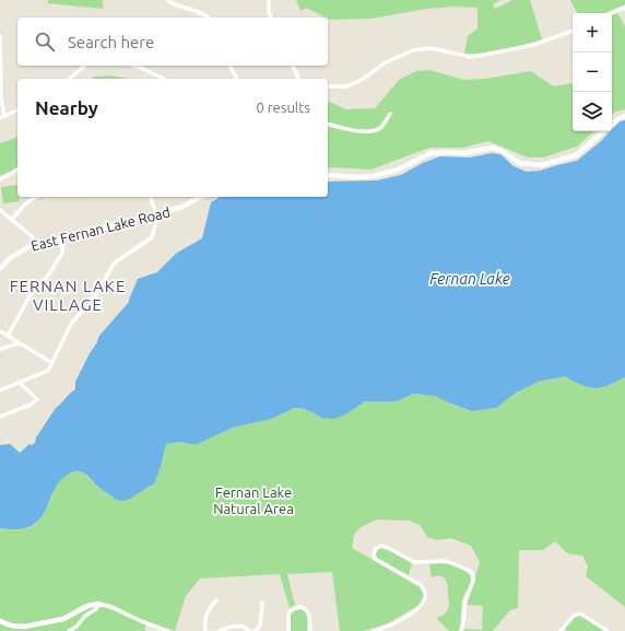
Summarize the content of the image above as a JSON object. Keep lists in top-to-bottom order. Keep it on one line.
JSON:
{"streets":{"street":["East Fernan Lake Road"]},"districts":["FERNAN LAKE VILLAGE"],"water":["Fernan Lake"],"parks":["Fernan Lake Natural Area"],"page":{"map_buttons":["+","−"],"search":"Search here","heading":["Nearby","0 results"]}}
